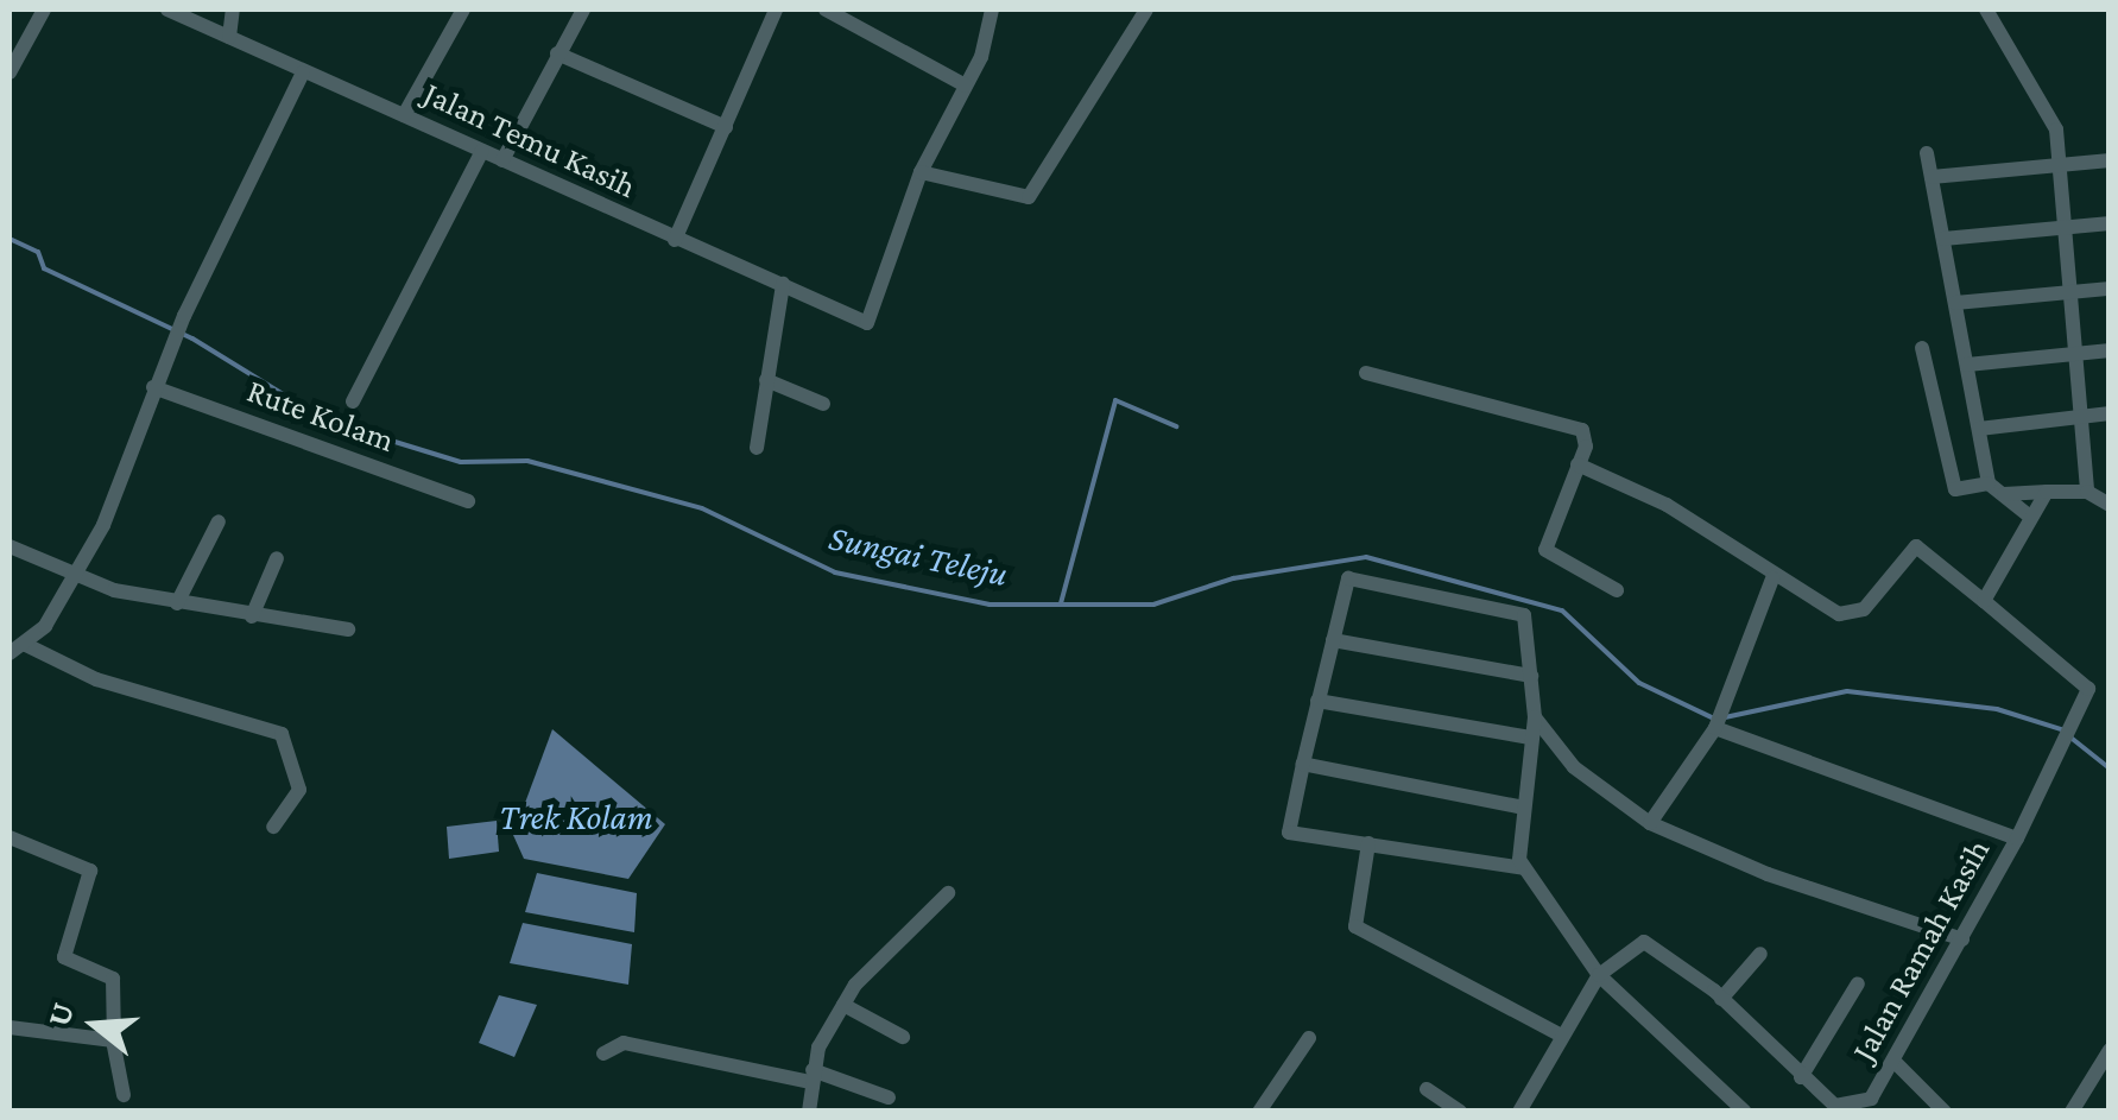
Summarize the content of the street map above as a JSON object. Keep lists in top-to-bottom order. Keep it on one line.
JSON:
{"streets":{"street":["Jalan Temu Kasih","Rute Kolam","Jalan Ramah Kasih"]},"water":["Sungai Teleju","Trek Kolam"],"north":"left"}
